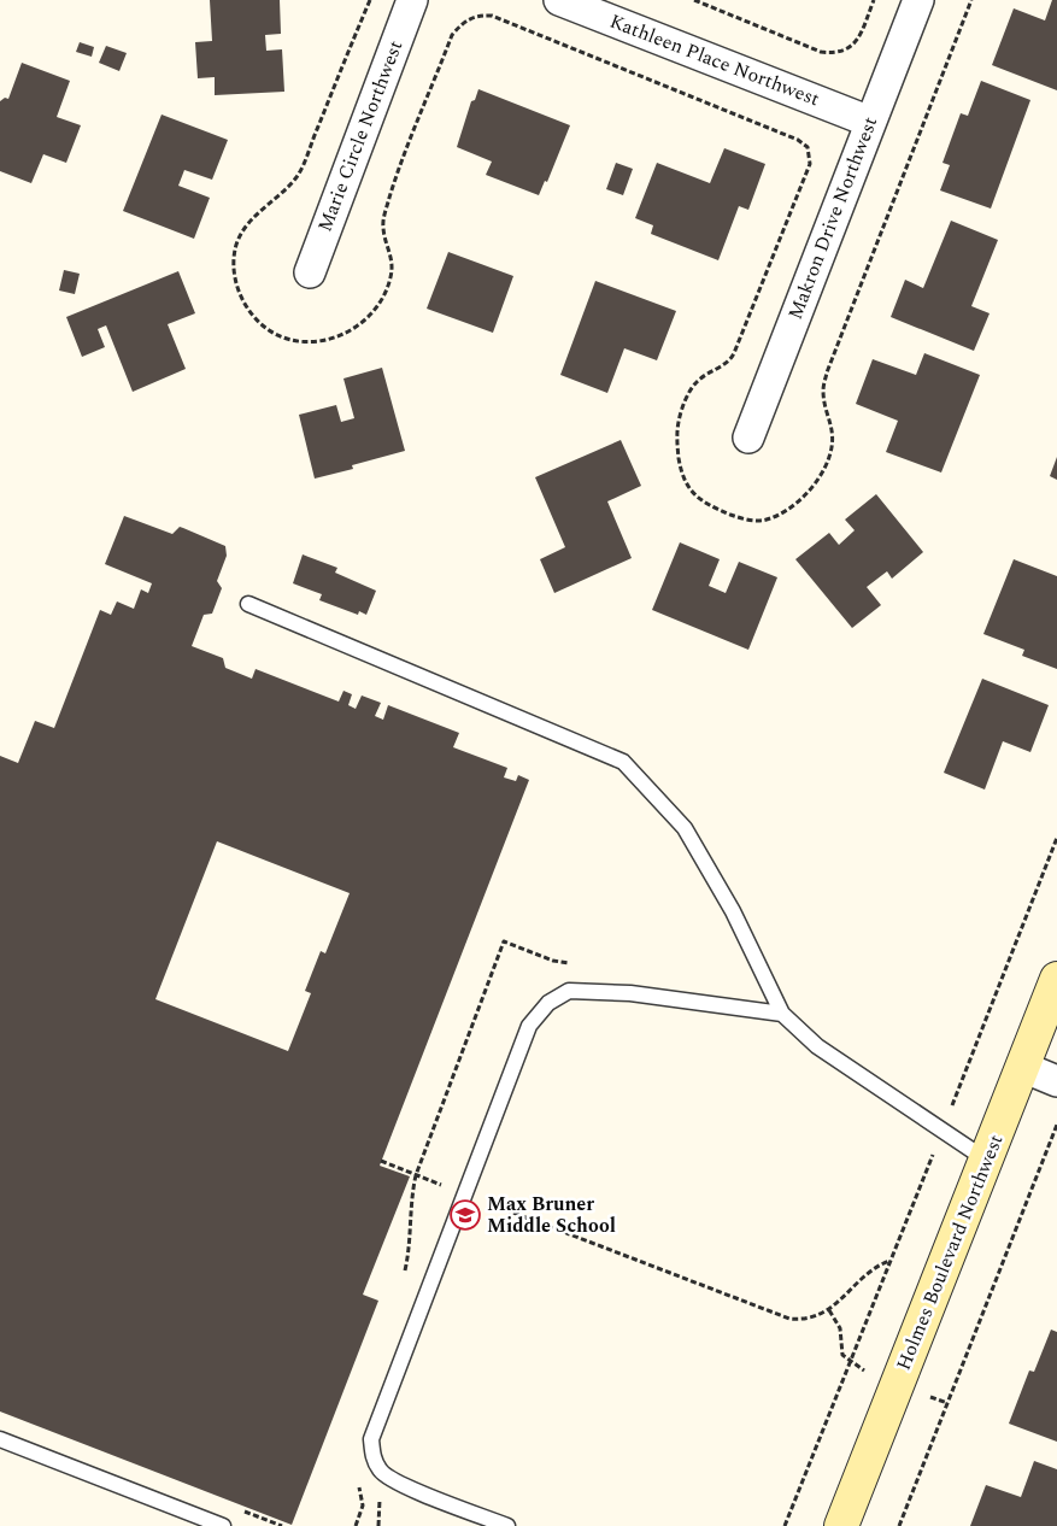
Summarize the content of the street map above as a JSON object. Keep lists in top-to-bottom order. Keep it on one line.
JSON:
{"streets":{"street":["Kathleen Place Northwest","Marie Circle Northwest","Makron Drive Northwest","Holmes Boulevard Northwest"]},"crossings":[["Kathleen Place Northwest","Makron Drive Northwest"]],"places":{"school or university":["Max Bruner Middle School"]}}
